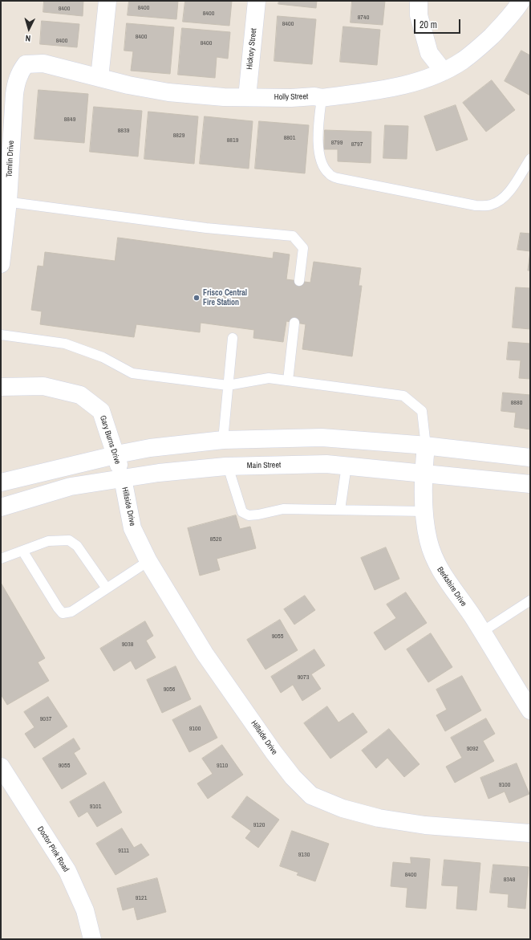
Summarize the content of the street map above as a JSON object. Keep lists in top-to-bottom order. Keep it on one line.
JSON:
{"streets":{"street":["Hickory Street","Holly Street","Tomlin Drive","Gary Burns Drive","Main Street","Hillside Drive","Berkshire Drive","Doctor Pink Road"]},"crossings":[["Hickory Street","Holly Street"],["Holly Street","Tomlin Drive"],["Gary Burns Drive","Main Street"],["Gary Burns Drive","Hillside Drive"],["Main Street","Hillside Drive"],["Main Street","Berkshire Drive"]],"places":["Frisco Central Fire Station"],"house_numbers":["8400","8400","8400","8740","8400","8400","8400","8400","8849","8839","8829","8801","8819","8799","8797","8880","8520","9055","9038","9073","9056","9037","9100","9092","9055","9110","9100","9101","9120","9111","9130","8400","8348","9121"],"scale_bar":"20 m","north":"bottom"}
